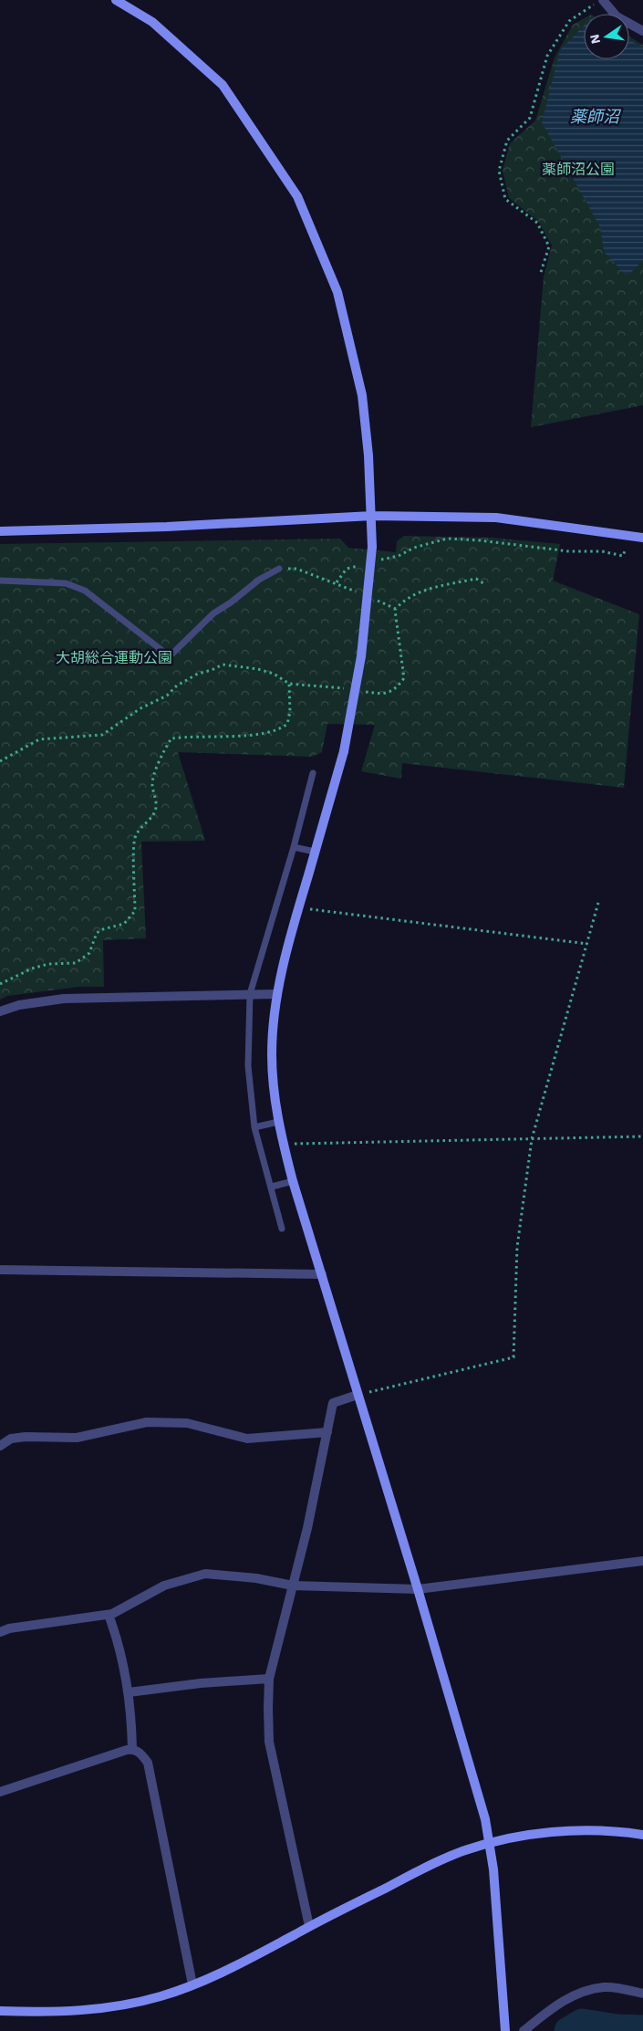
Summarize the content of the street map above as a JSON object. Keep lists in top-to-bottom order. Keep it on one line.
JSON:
{"water":["薬師沼"],"parks":["薬師沼公園","大胡総合運動公園"],"north":"left"}
